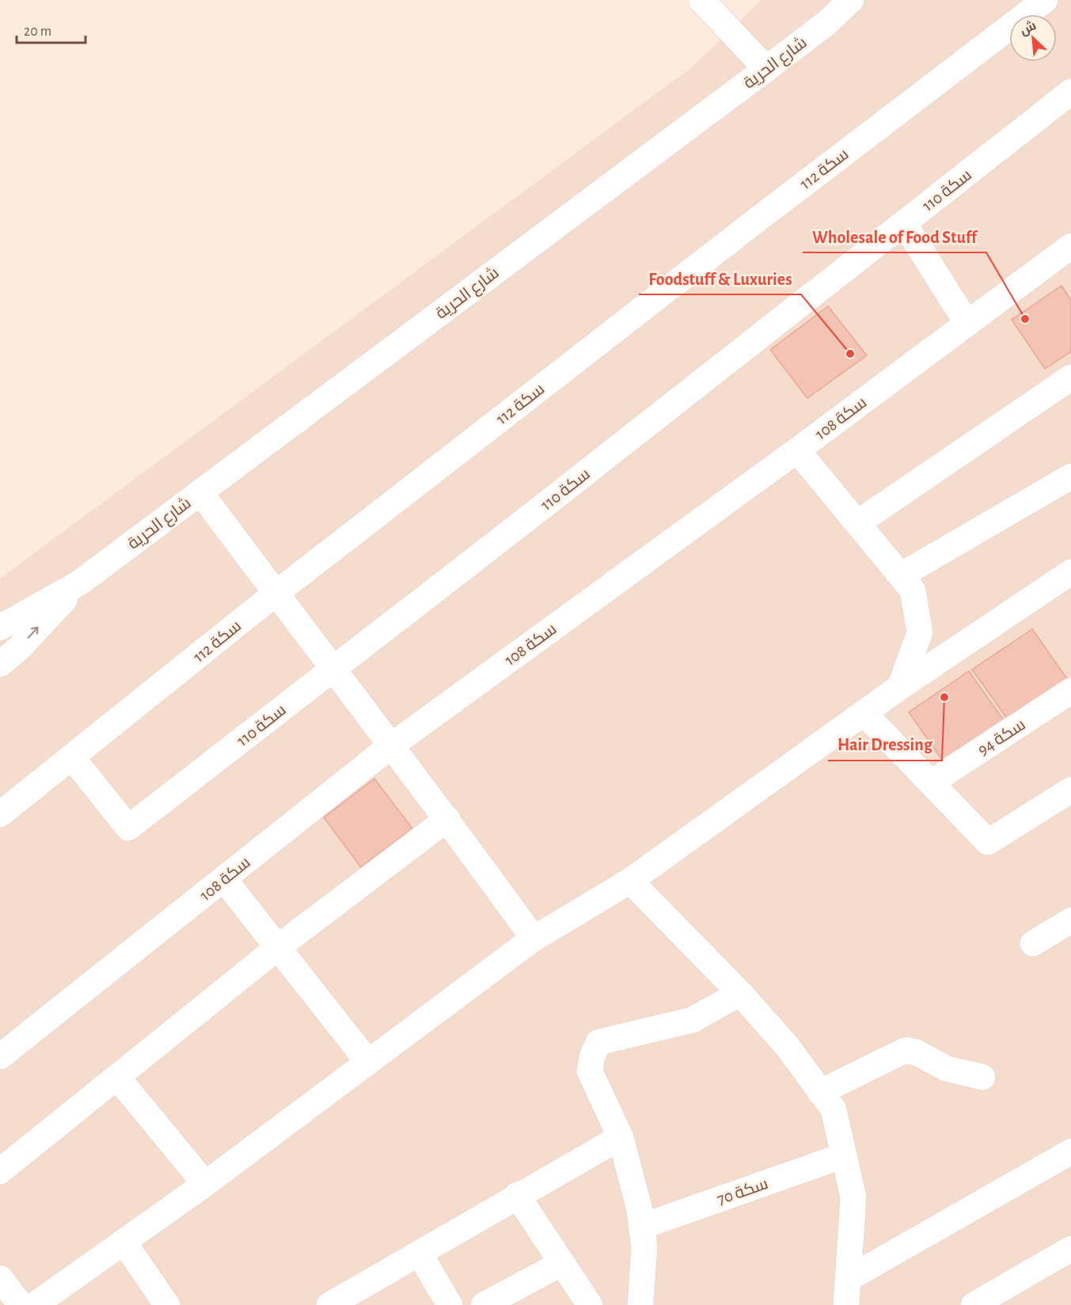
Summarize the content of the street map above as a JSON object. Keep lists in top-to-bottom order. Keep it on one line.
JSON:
{"streets":{"street":["شارع الحرية","سكة 112","سكة 110","سكة 108","سكة 94","سكة 70"]},"crossings":[["سكة 112","سكة 110"]],"places":["Wholesale of Food Stuff","Foodstuff & Luxuries","Hair Dressing"],"scale_bar":"20 m","north":"top left"}
